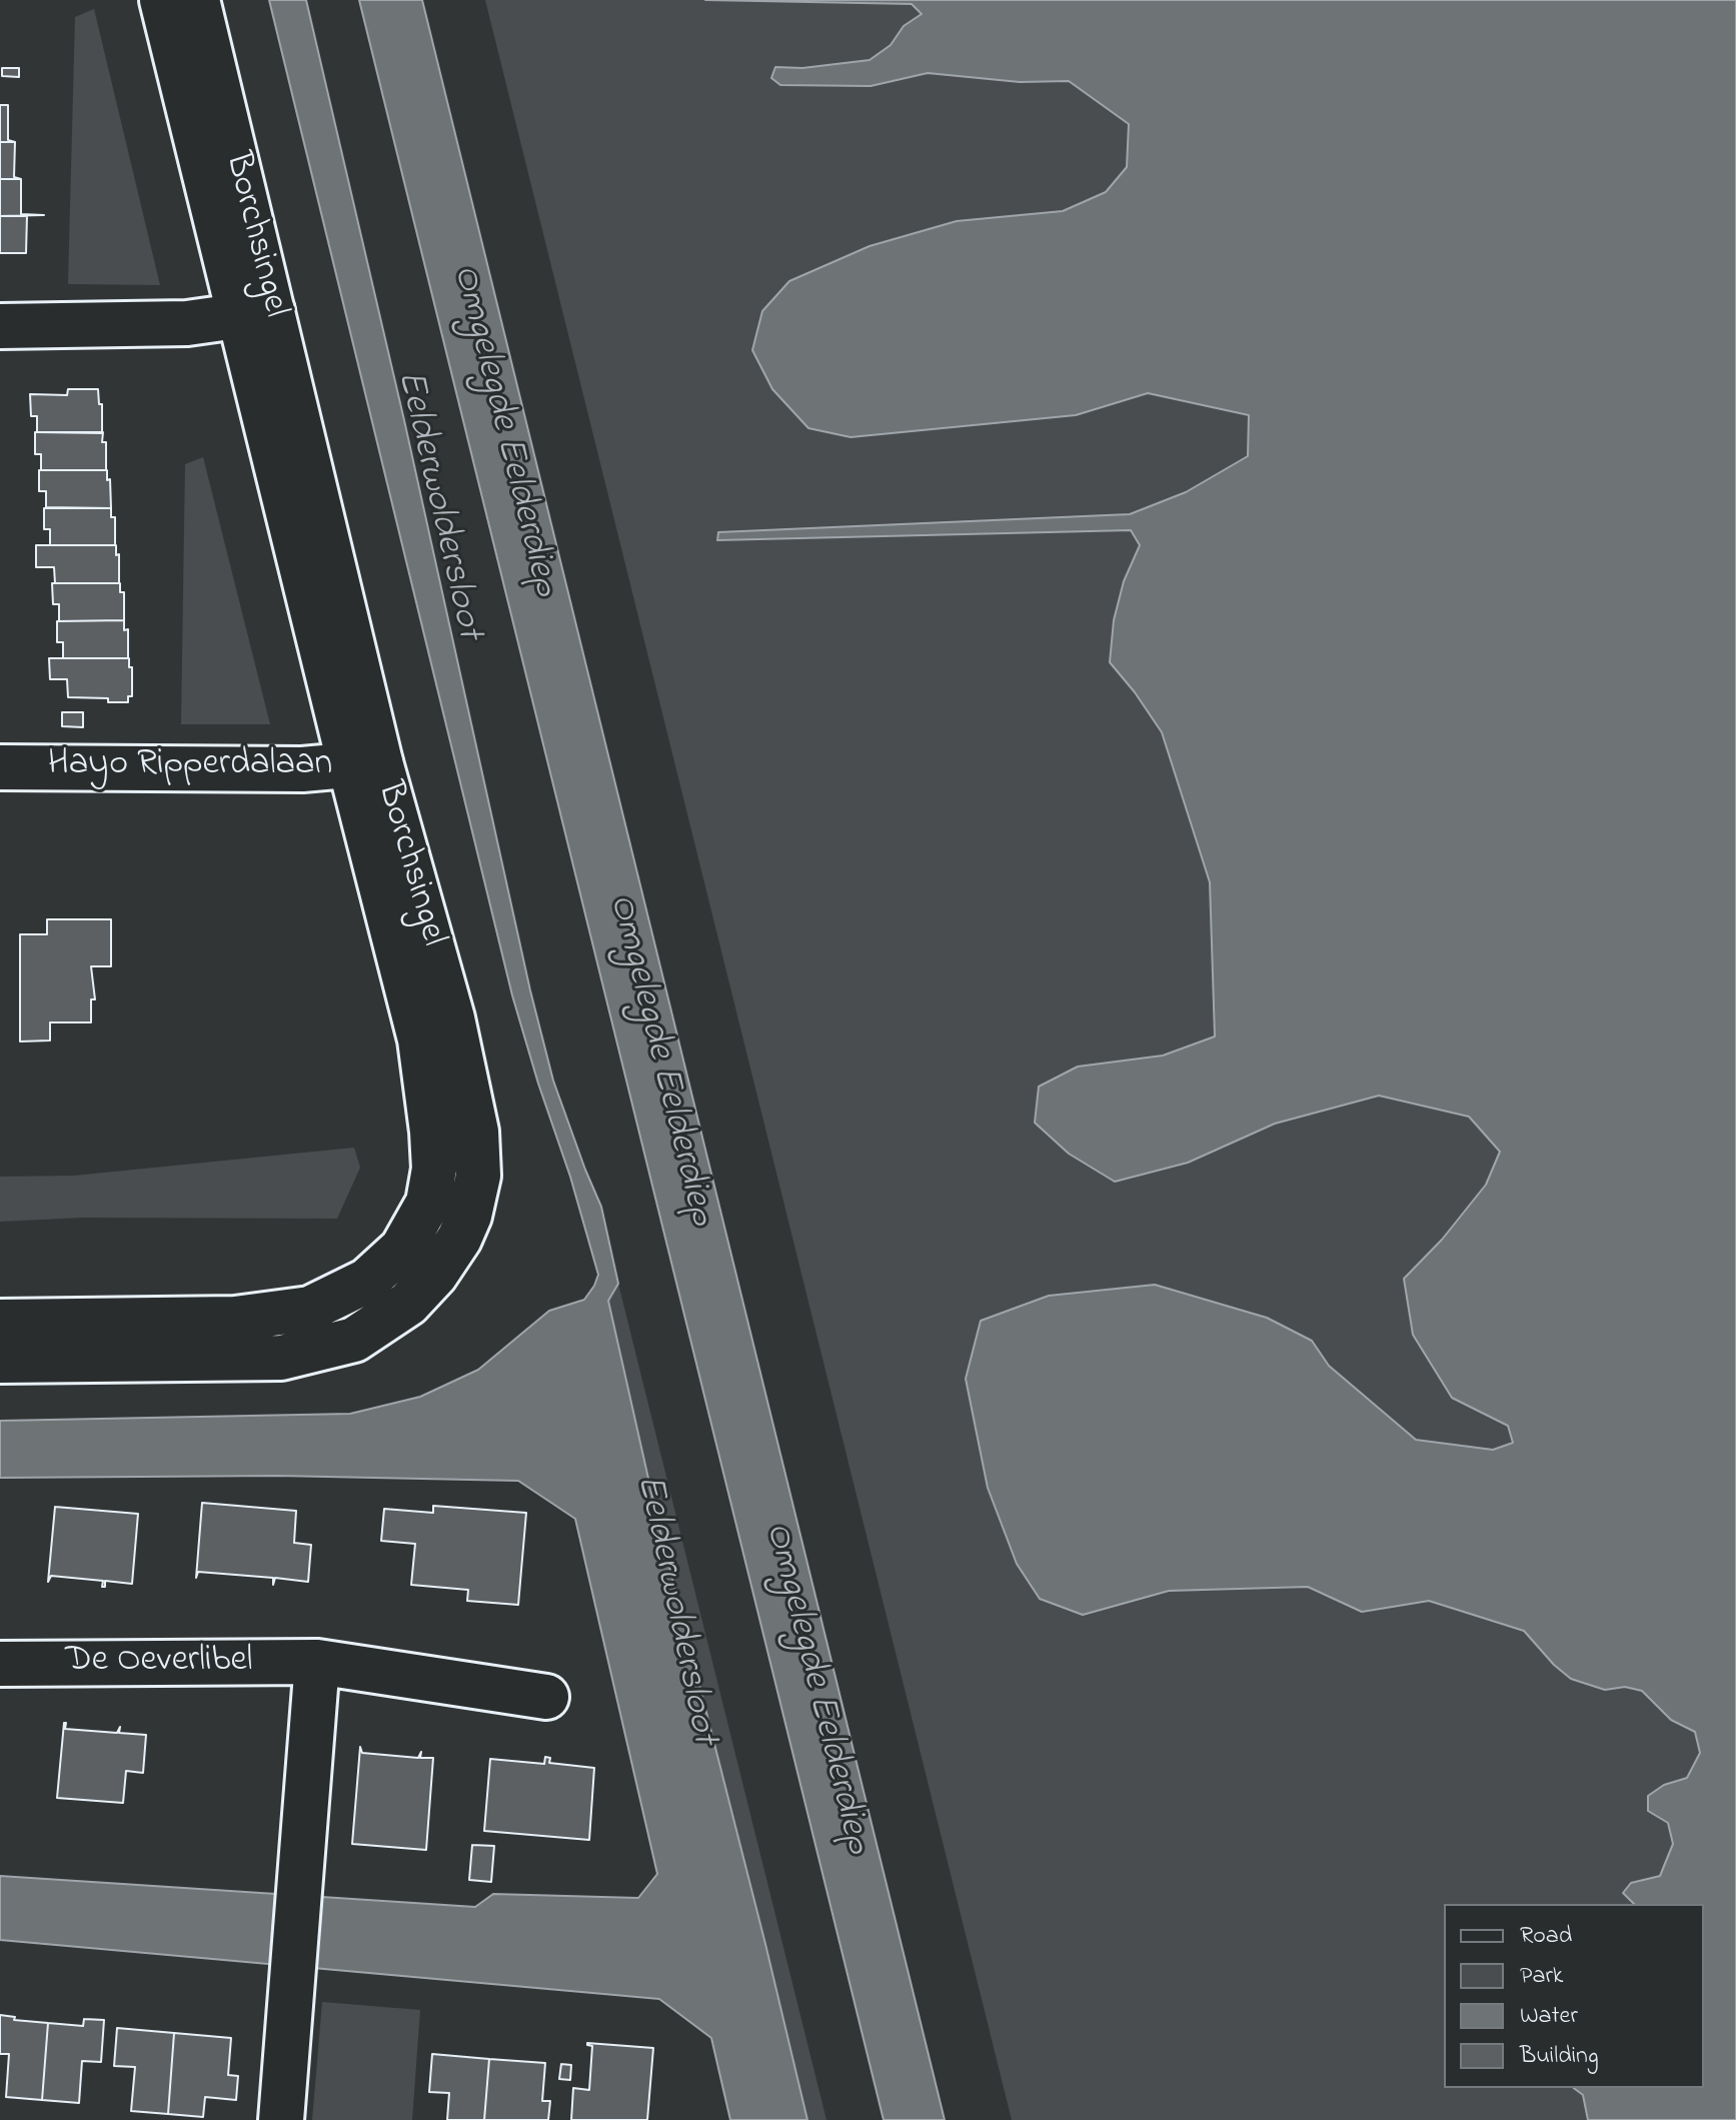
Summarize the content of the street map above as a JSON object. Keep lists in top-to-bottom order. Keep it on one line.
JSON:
{"streets":{"main road":["Borchsingel","Hayo Ripperdalaan","De Oeverlibel"]},"crossings":[["Borchsingel","Hayo Ripperdalaan"]],"water":["Omgelegde Eelderdiep","Eelderwoldersloot"],"legend":["Road","Park","Water","Building"]}
